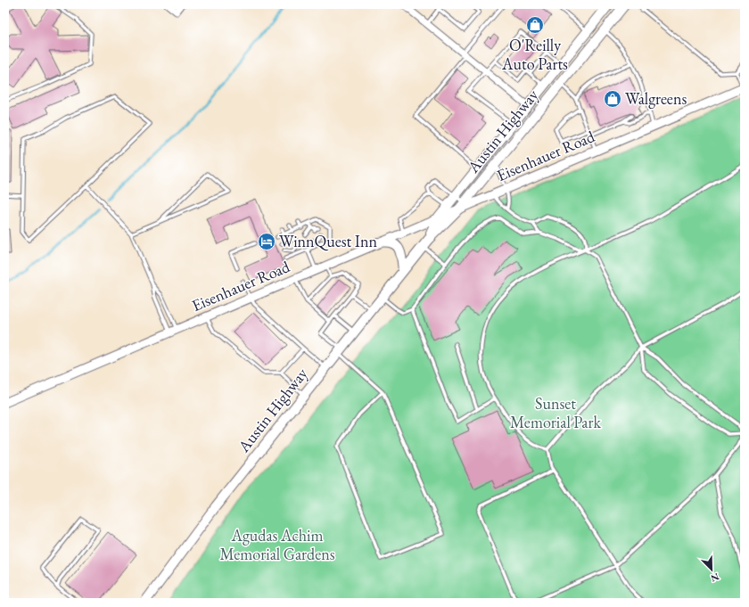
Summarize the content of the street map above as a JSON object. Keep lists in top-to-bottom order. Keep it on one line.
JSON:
{"streets":{"main road":["Austin Highway","Eisenhauer Road"]},"crossings":[["Austin Highway","Eisenhauer Road"]],"parks":["Sunset Memorial Park","Agudas Achim Memorial Gardens"],"places":{"shop":["O'Reilly Auto Parts","Walgreens"],"hotel":["WinnQuest Inn"]},"north":"bottom right"}
